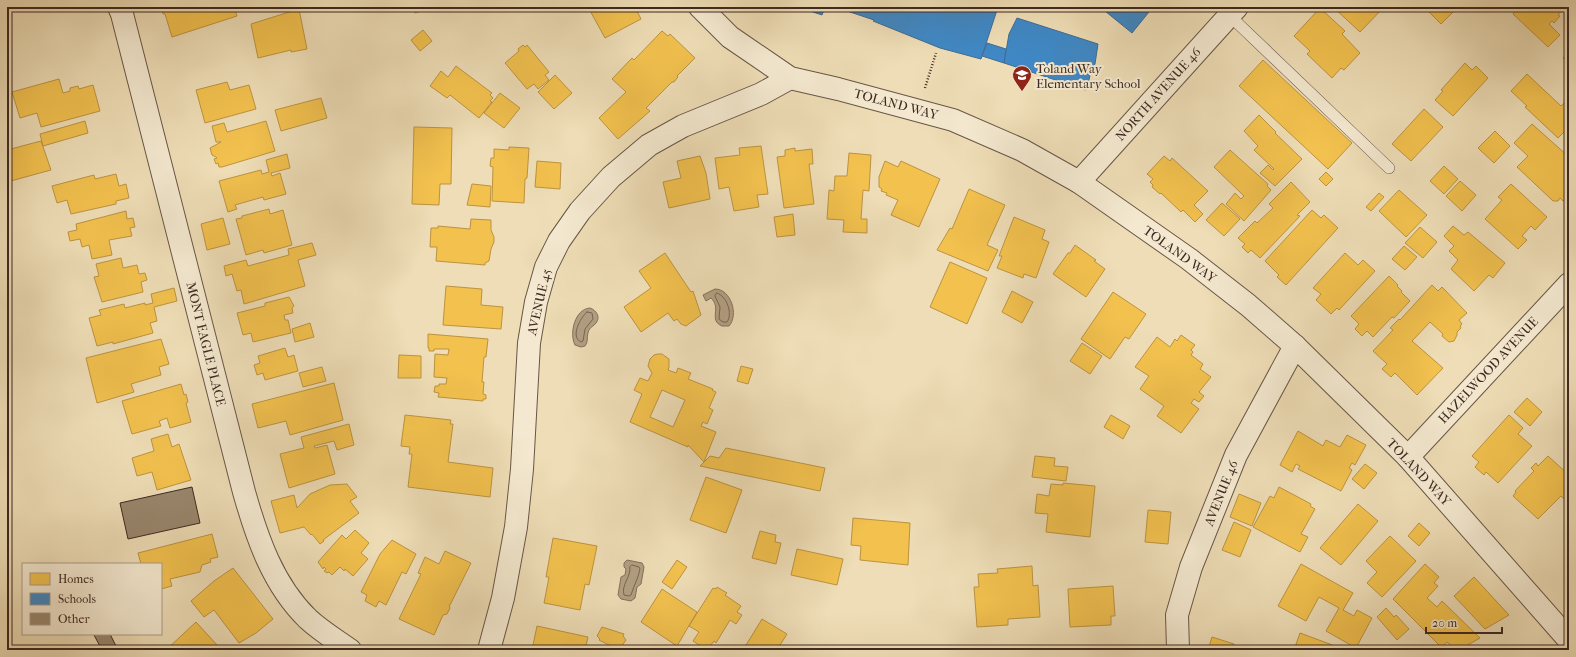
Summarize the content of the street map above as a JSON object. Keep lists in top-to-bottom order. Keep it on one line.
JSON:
{"streets":{"street":["NORTH AVENUE 46","TOLAND WAY","AVENUE 45","MONT EAGLE PLACE","HAZELWOOD AVENUE","AVENUE 46"]},"crossings":[["NORTH AVENUE 46","TOLAND WAY"],["TOLAND WAY","AVENUE 45"],["TOLAND WAY","HAZELWOOD AVENUE"],["TOLAND WAY","AVENUE 46"]],"places":{"school or university":["Toland Way Elementary School"]},"legend":["Homes","Schools","Other"],"scale_bar":"20 m"}
